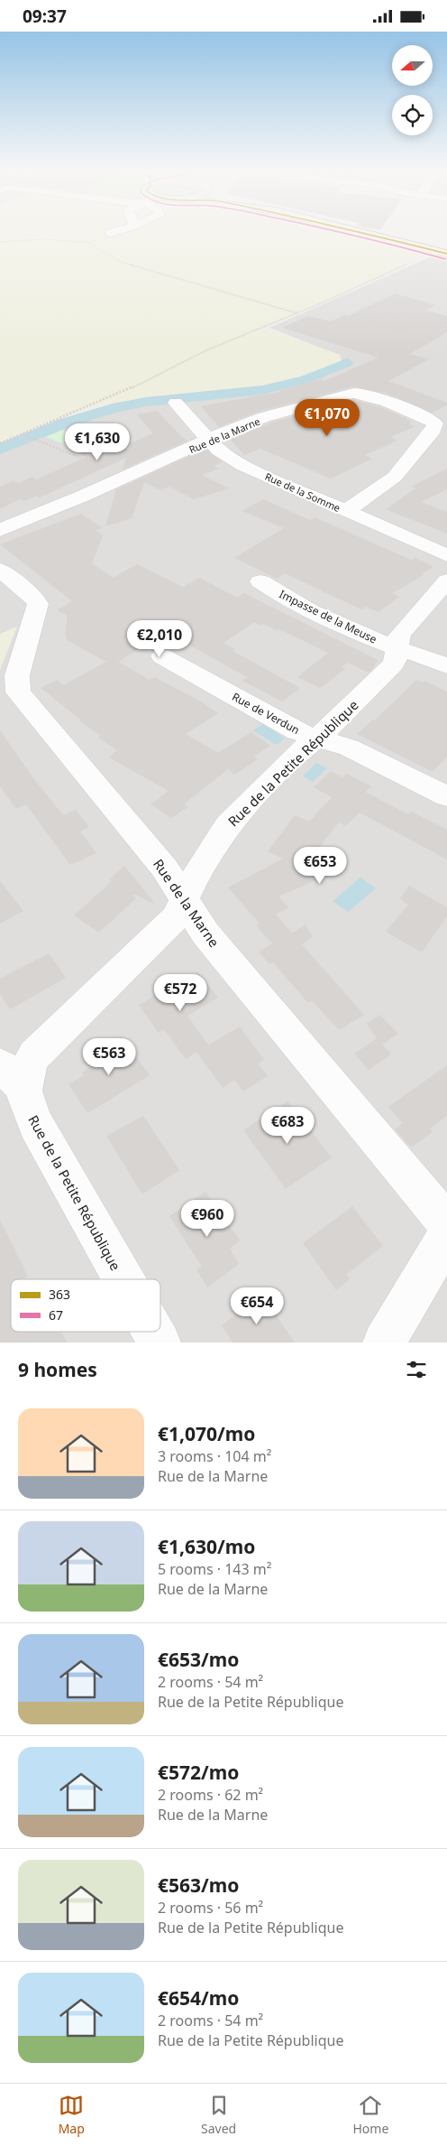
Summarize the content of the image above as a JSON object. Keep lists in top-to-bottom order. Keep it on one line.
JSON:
{"streets":{"street":["Rue de la Marne","Rue de la Somme","Impasse de la Meuse","Rue de Verdun","Rue de la Petite République"]},"crossings":[["Rue de la Marne","Rue de la Somme"],["Rue de la Marne","Rue de la Petite République"],["Impasse de la Meuse","Rue de la Petite République"],["Rue de Verdun","Rue de la Petite République"]],"lines":["transit line 363","transit line 67"],"legend":["363","67"],"north":"left","page":{"status":"09:37","price":["€1,070","€1,630","€2,010","€653","€572","€563","€683","€960","€654"],"heading":"9 homes","list":[{"name":"€1,070/mo","note":"3 rooms · 104 m² · Rue de la Marne"},{"name":"€1,630/mo","note":"5 rooms · 143 m² · Rue de la Marne"},{"name":"€653/mo","note":"2 rooms · 54 m² · Rue de la Petite République"},{"name":"€572/mo","note":"2 rooms · 62 m² · Rue de la Marne"},{"name":"€563/mo","note":"2 rooms · 56 m² · Rue de la Petite République"},{"name":"€654/mo","note":"2 rooms · 54 m² · Rue de la Petite République"}],"tabs":["Map","Saved","Home"]}}
